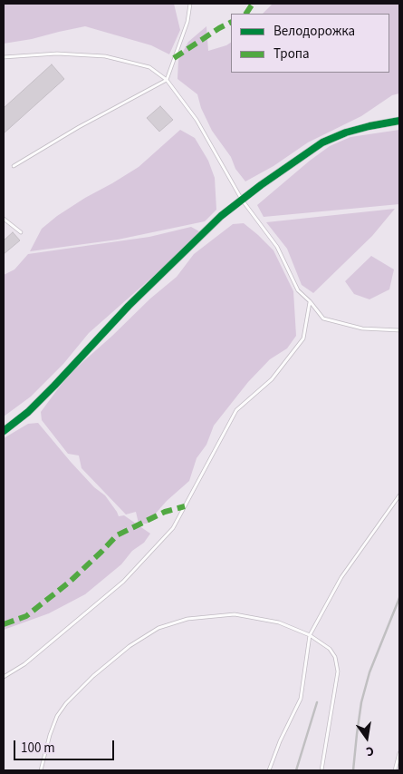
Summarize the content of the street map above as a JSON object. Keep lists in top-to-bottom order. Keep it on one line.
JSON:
{"legend":["Велодорожка","Тропа"],"scale_bar":"100 m","north":"bottom"}
